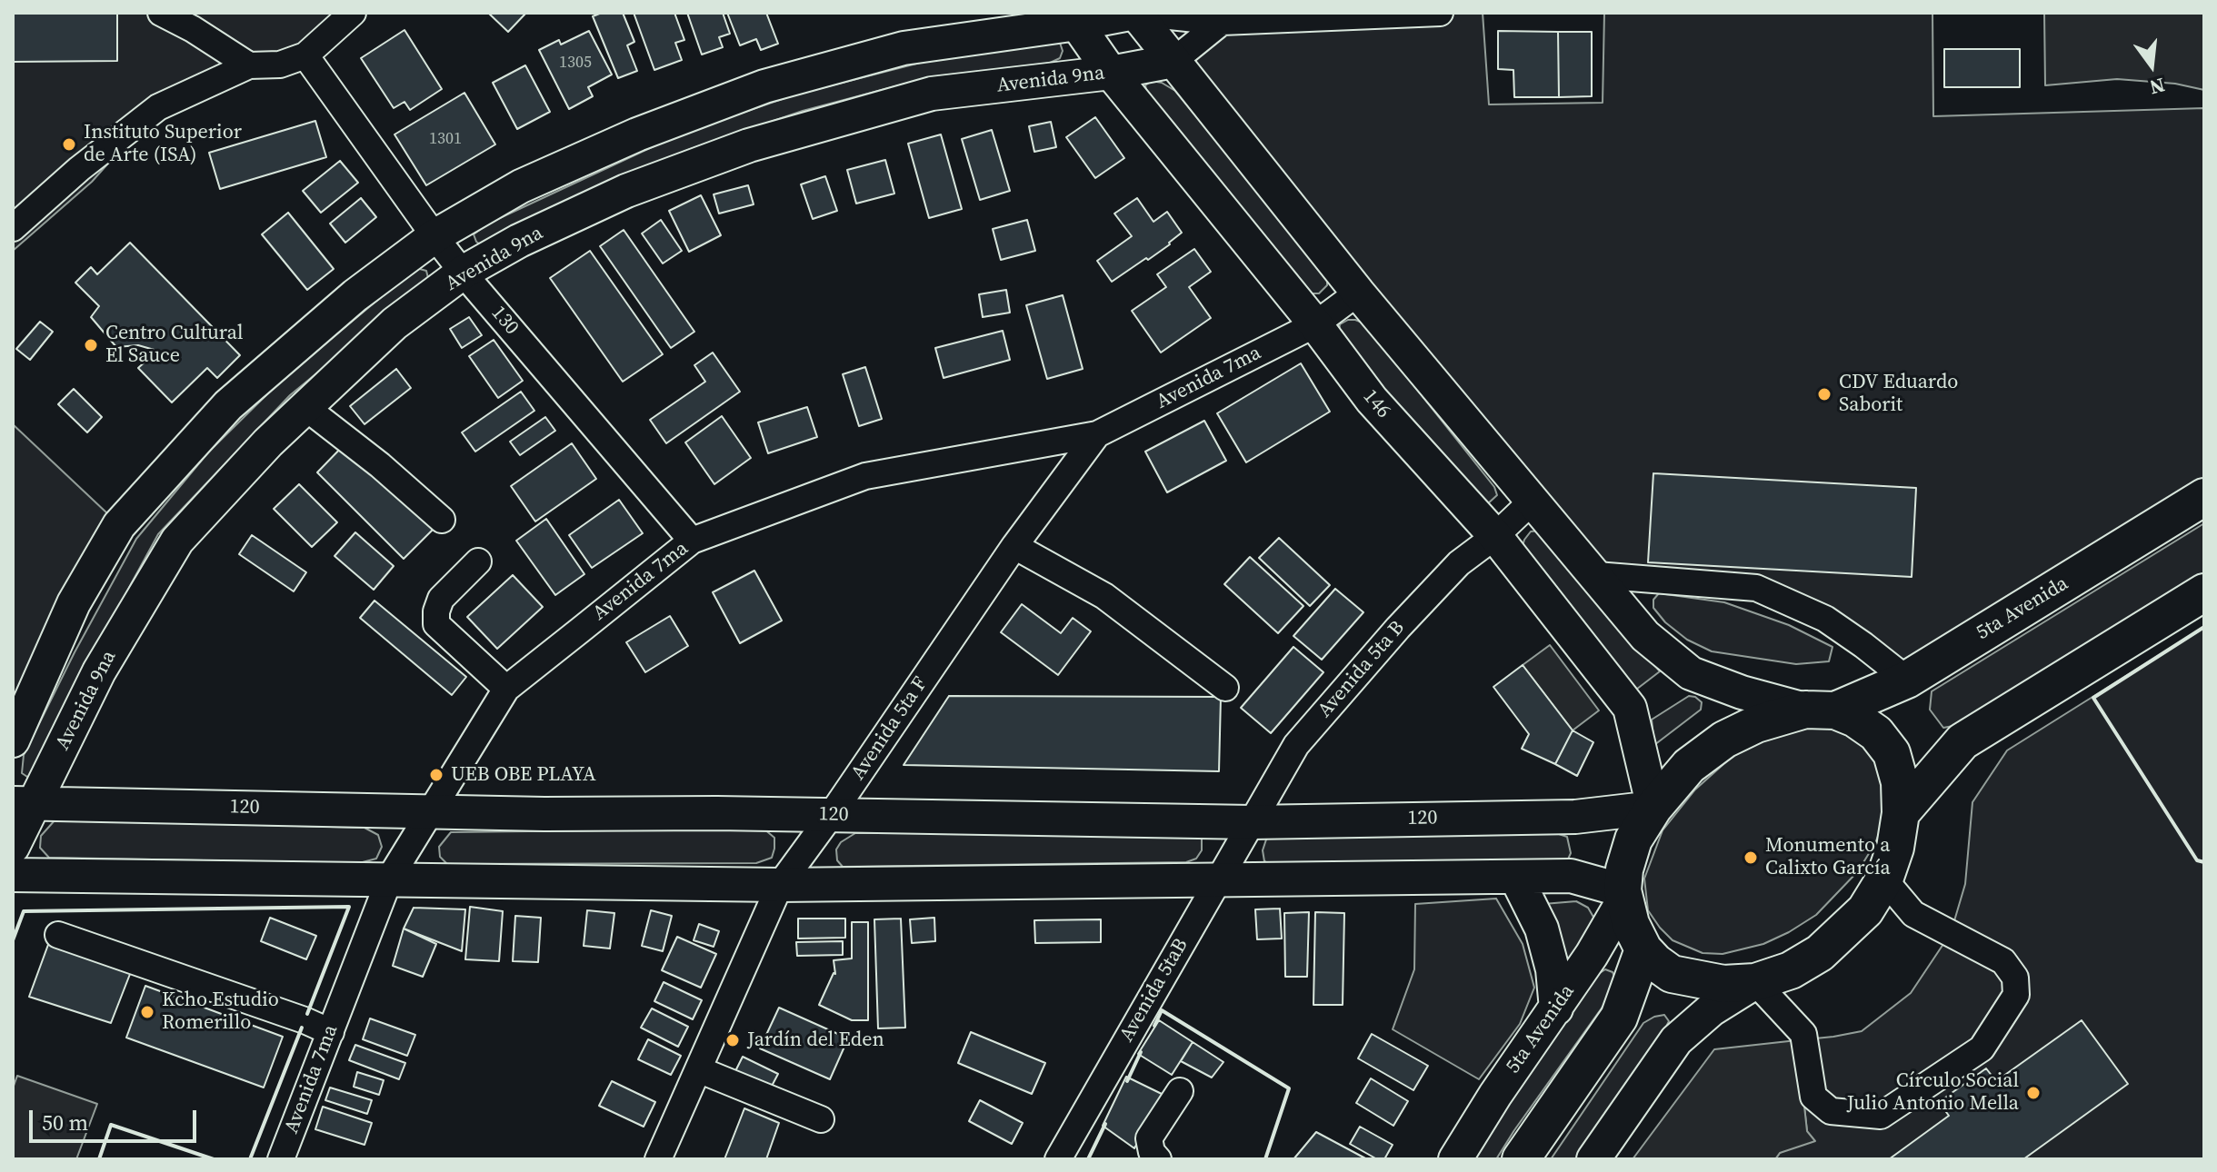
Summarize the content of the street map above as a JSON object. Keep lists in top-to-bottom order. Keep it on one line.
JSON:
{"streets":{"highway":["5ta Avenida"],"main road":["Avenida 9na","146","120"],"street":["130","Avenida 7ma","Avenida 5ta B","Avenida 5ta F","Avenida 5taB"]},"crossings":[["Avenida 9na","130"],["Avenida 9na","146"],["Avenida 9na","120"],["130","Avenida 7ma"],["Avenida 7ma","146"],["Avenida 7ma","Avenida 5ta F"],["Avenida 7ma","120"],["146","5ta Avenida"],["146","Avenida 5ta B"],["146","120"],["5ta Avenida","120"],["Avenida 5ta B","120"],["Avenida 5ta B","Avenida 5taB"],["Avenida 5ta F","120"],["120","Avenida 5taB"]],"places":["Instituto Superior de Arte (ISA)","Centro Cultural El Sauce","CDV Eduardo Saborit","UEB OBE PLAYA","Monumento a Calixto García","Kcho Estudio Romerillo","Jardín del Eden","Círculo Social Julio Antonio Mella"],"house_numbers":["1305","1301"],"scale_bar":"50 m","north":"bottom"}
